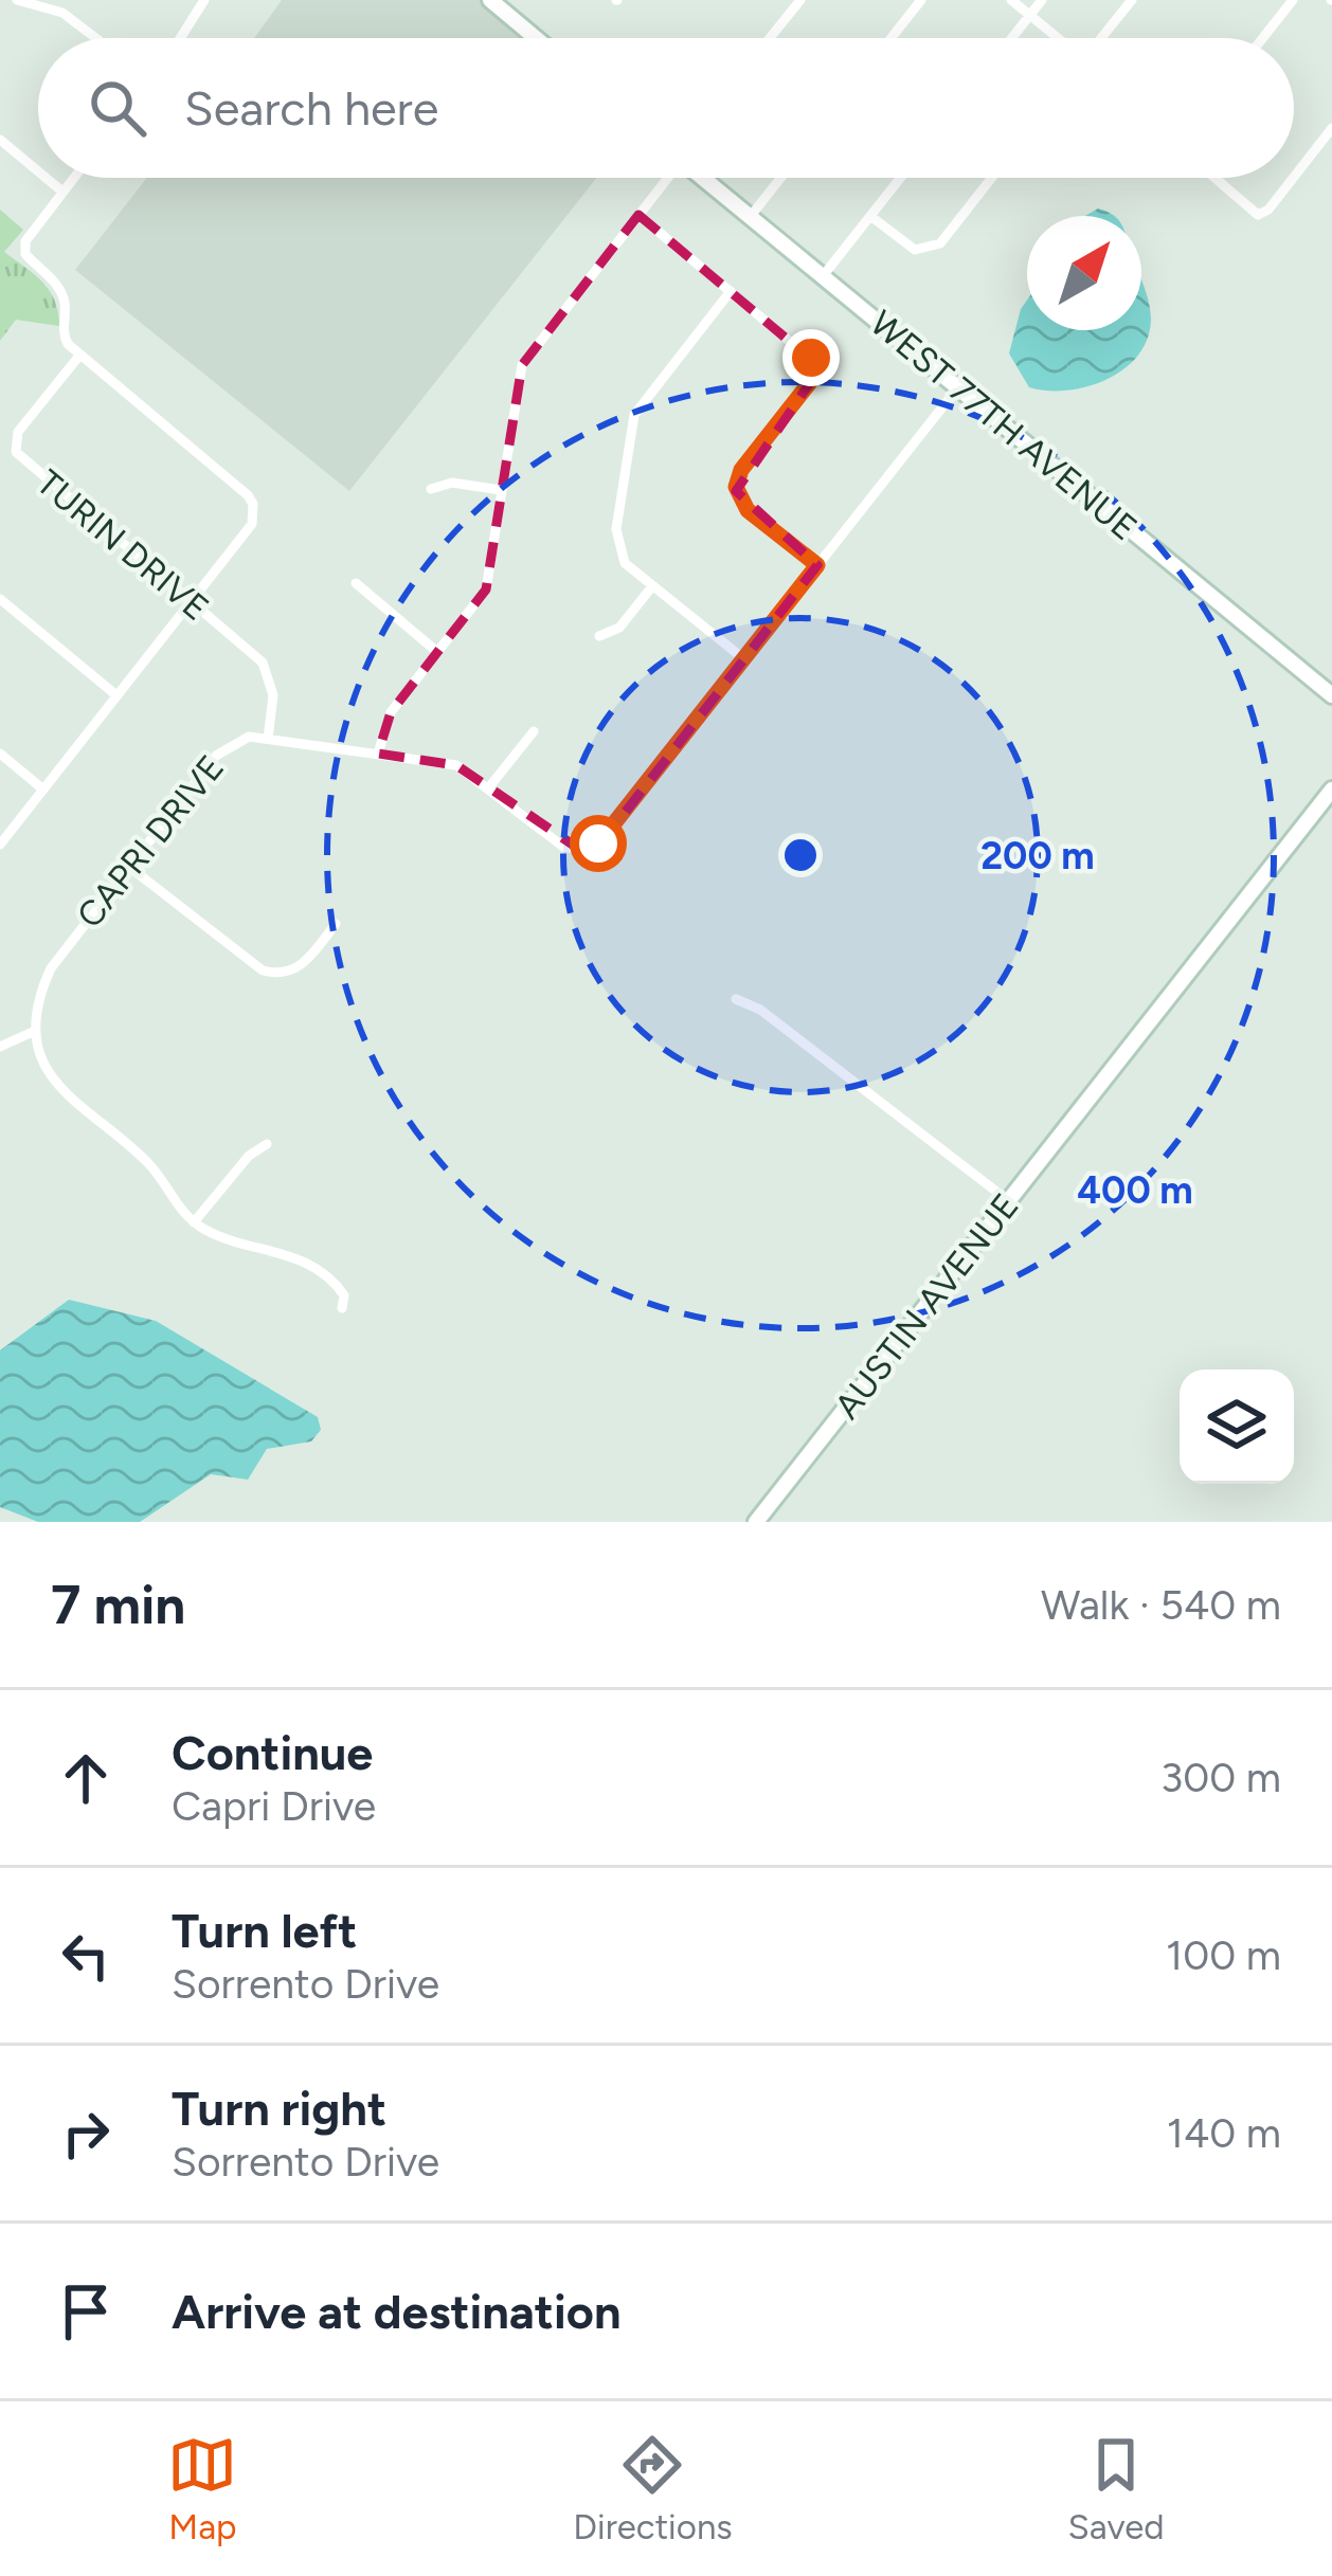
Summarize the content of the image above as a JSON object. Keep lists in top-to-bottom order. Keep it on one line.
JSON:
{"streets":{"street":["WEST 77TH AVENUE","TURIN DRIVE","CAPRI DRIVE","AUSTIN AVENUE"]},"crossings":[["WEST 77TH AVENUE","CAPRI DRIVE"],["TURIN DRIVE","CAPRI DRIVE"]],"north":"top right","page":{"search":"Search here","heading":["7 min","Walk · 540 m"],"list":[["Continue","Capri Drive","300 m"],["Turn left","Sorrento Drive","100 m"],["Turn right","Sorrento Drive","140 m"],"Arrive at destination"],"nav":["Map","Directions","Saved"]},"rings":["200 m","400 m"]}
